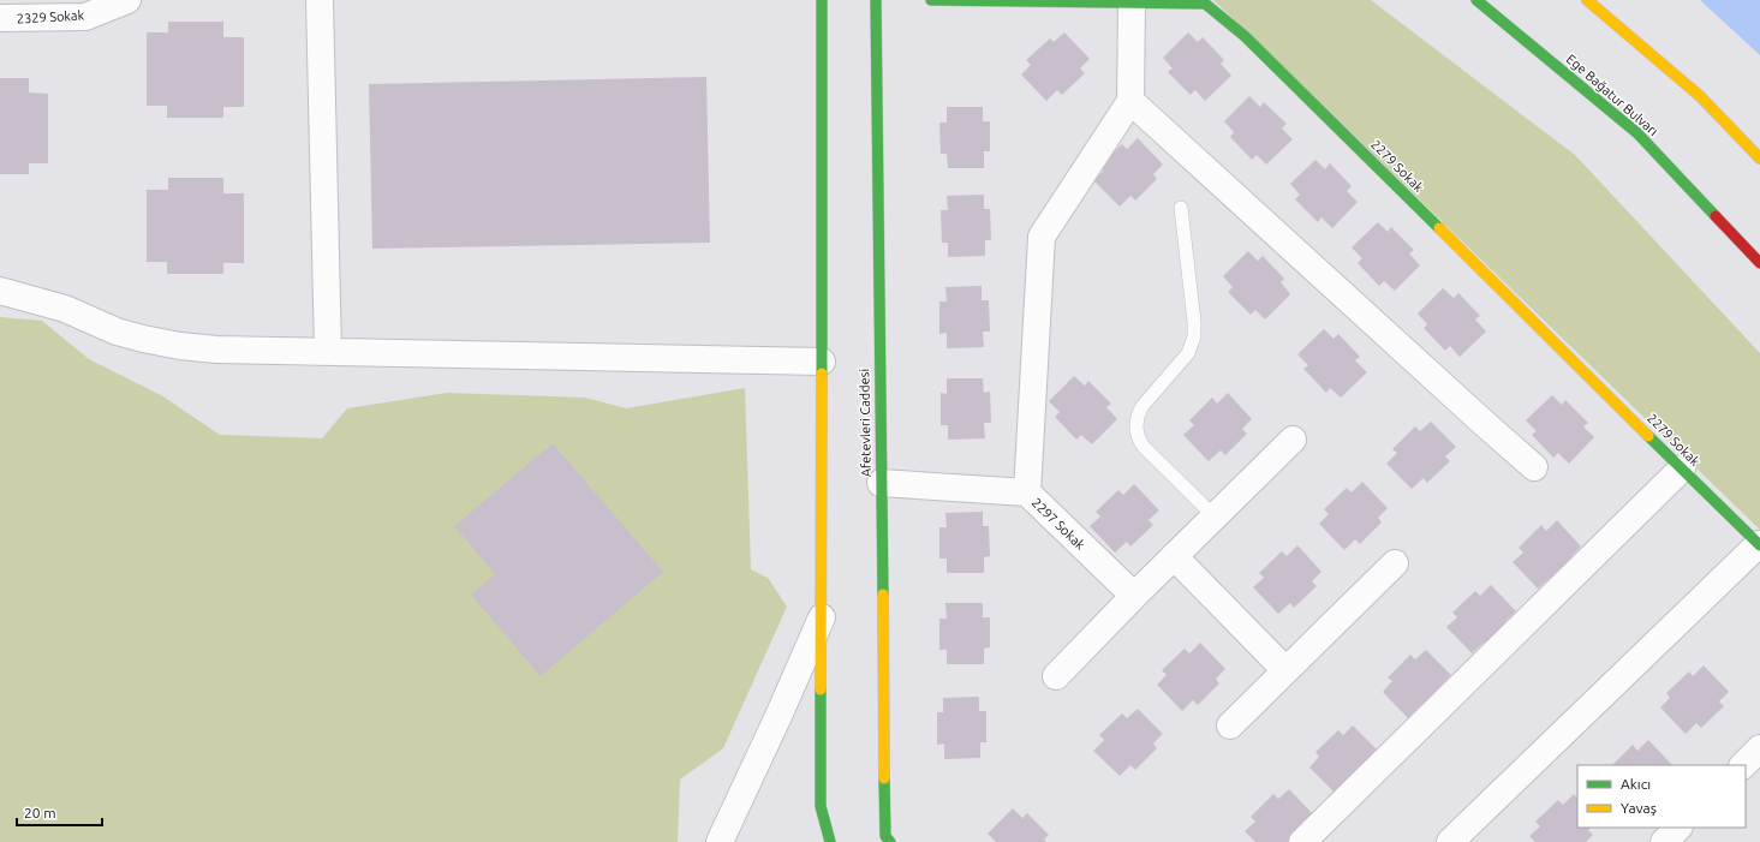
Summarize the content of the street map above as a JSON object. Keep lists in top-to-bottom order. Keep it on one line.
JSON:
{"streets":{"street":["2329 Sokak","Ege Bağatur Bulvarı","2279 Sokak","Afetevleri Caddesi","2297 Sokak"]},"crossings":[["Afetevleri Caddesi","2297 Sokak"]],"legend":["Akıcı","Yavaş"],"scale_bar":"20 m"}
